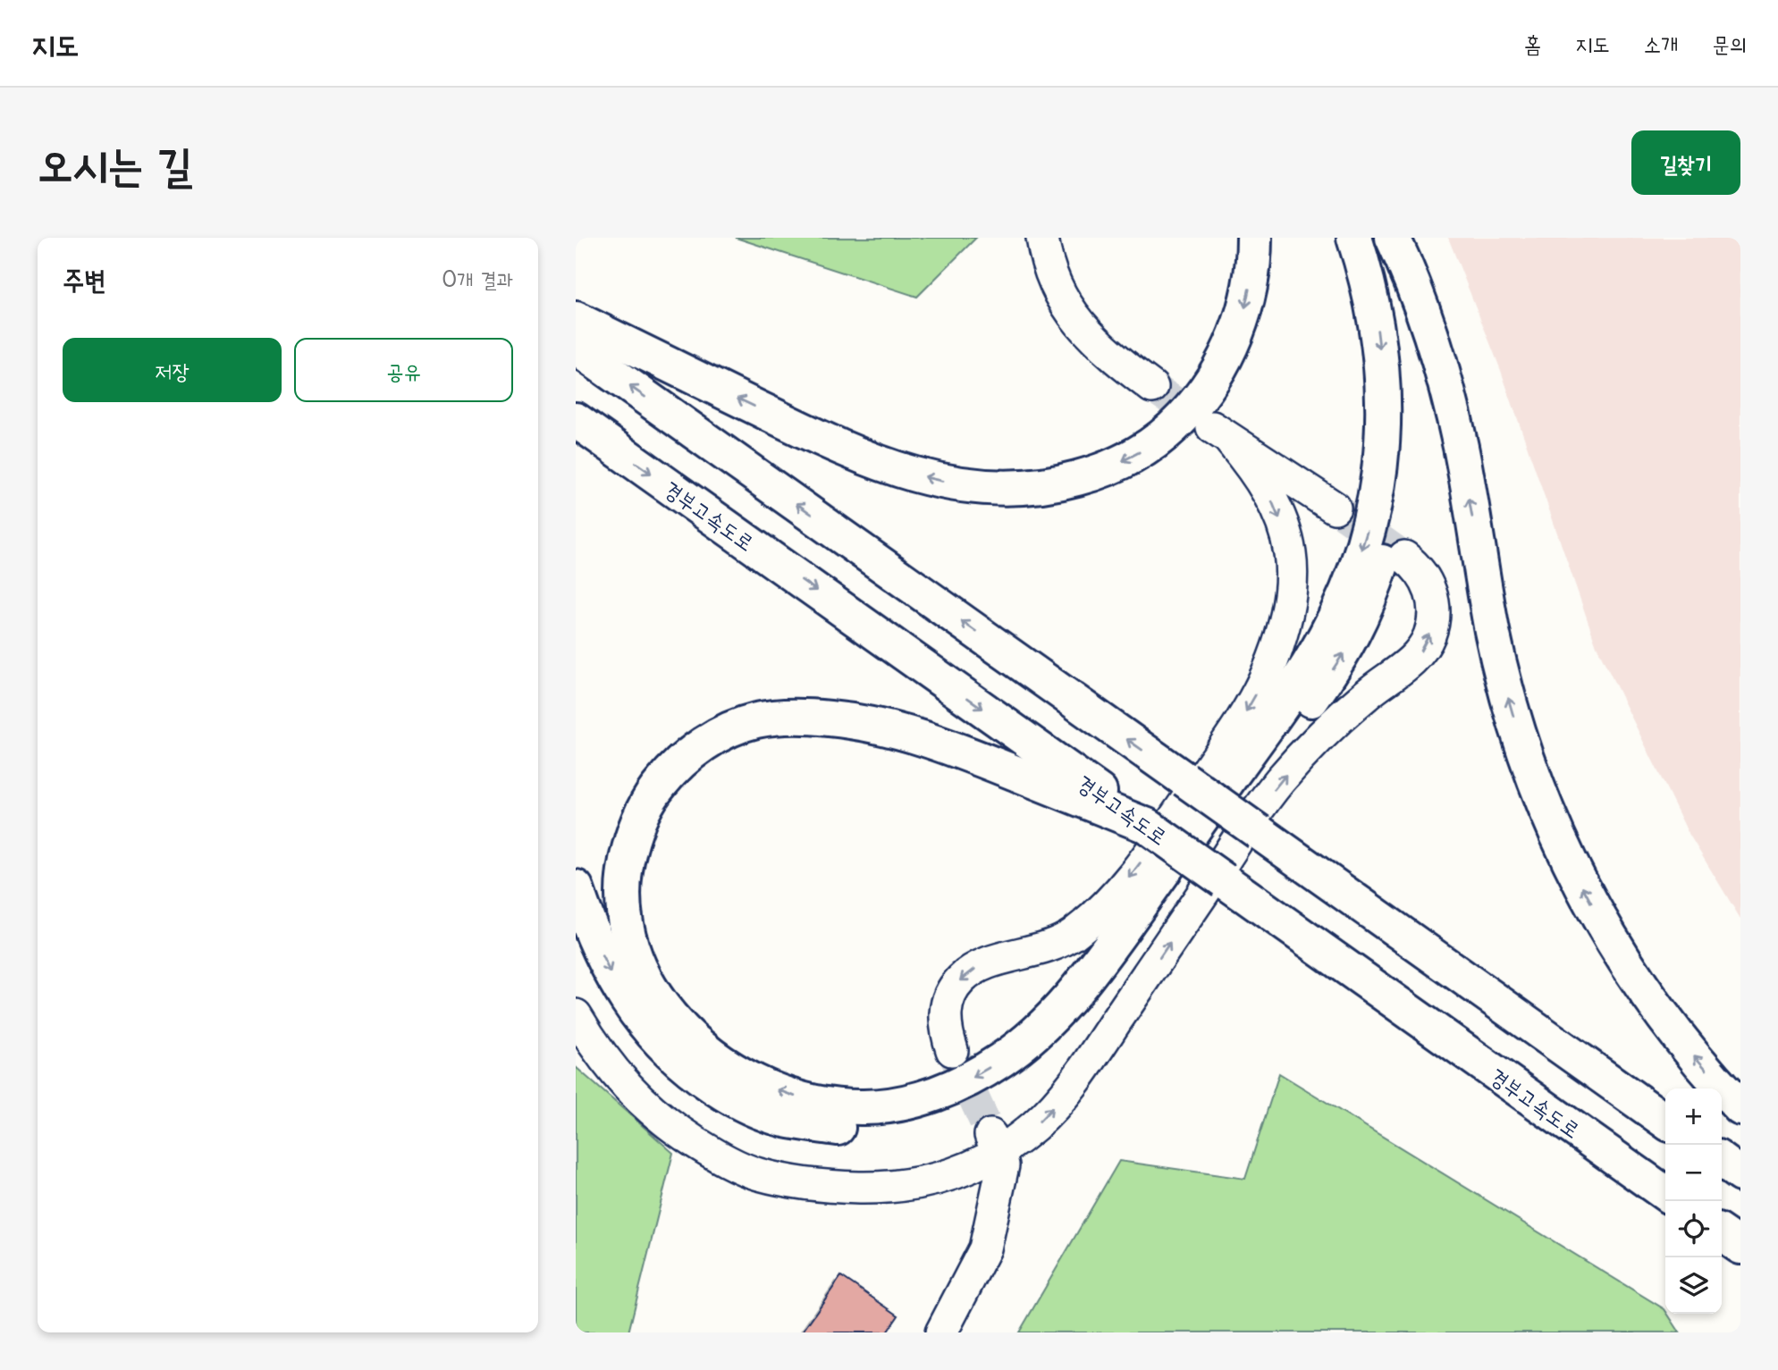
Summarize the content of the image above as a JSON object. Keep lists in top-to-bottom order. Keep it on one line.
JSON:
{"streets":{"highway":["경부고속도로"]},"page":{"header":"지도","nav":["홈","지도","소개","문의"],"title":"오시는 길","buttons":["길찾기",["저장","공유"]],"heading":["주변","0개 결과"],"map_buttons":["+","−"]}}
